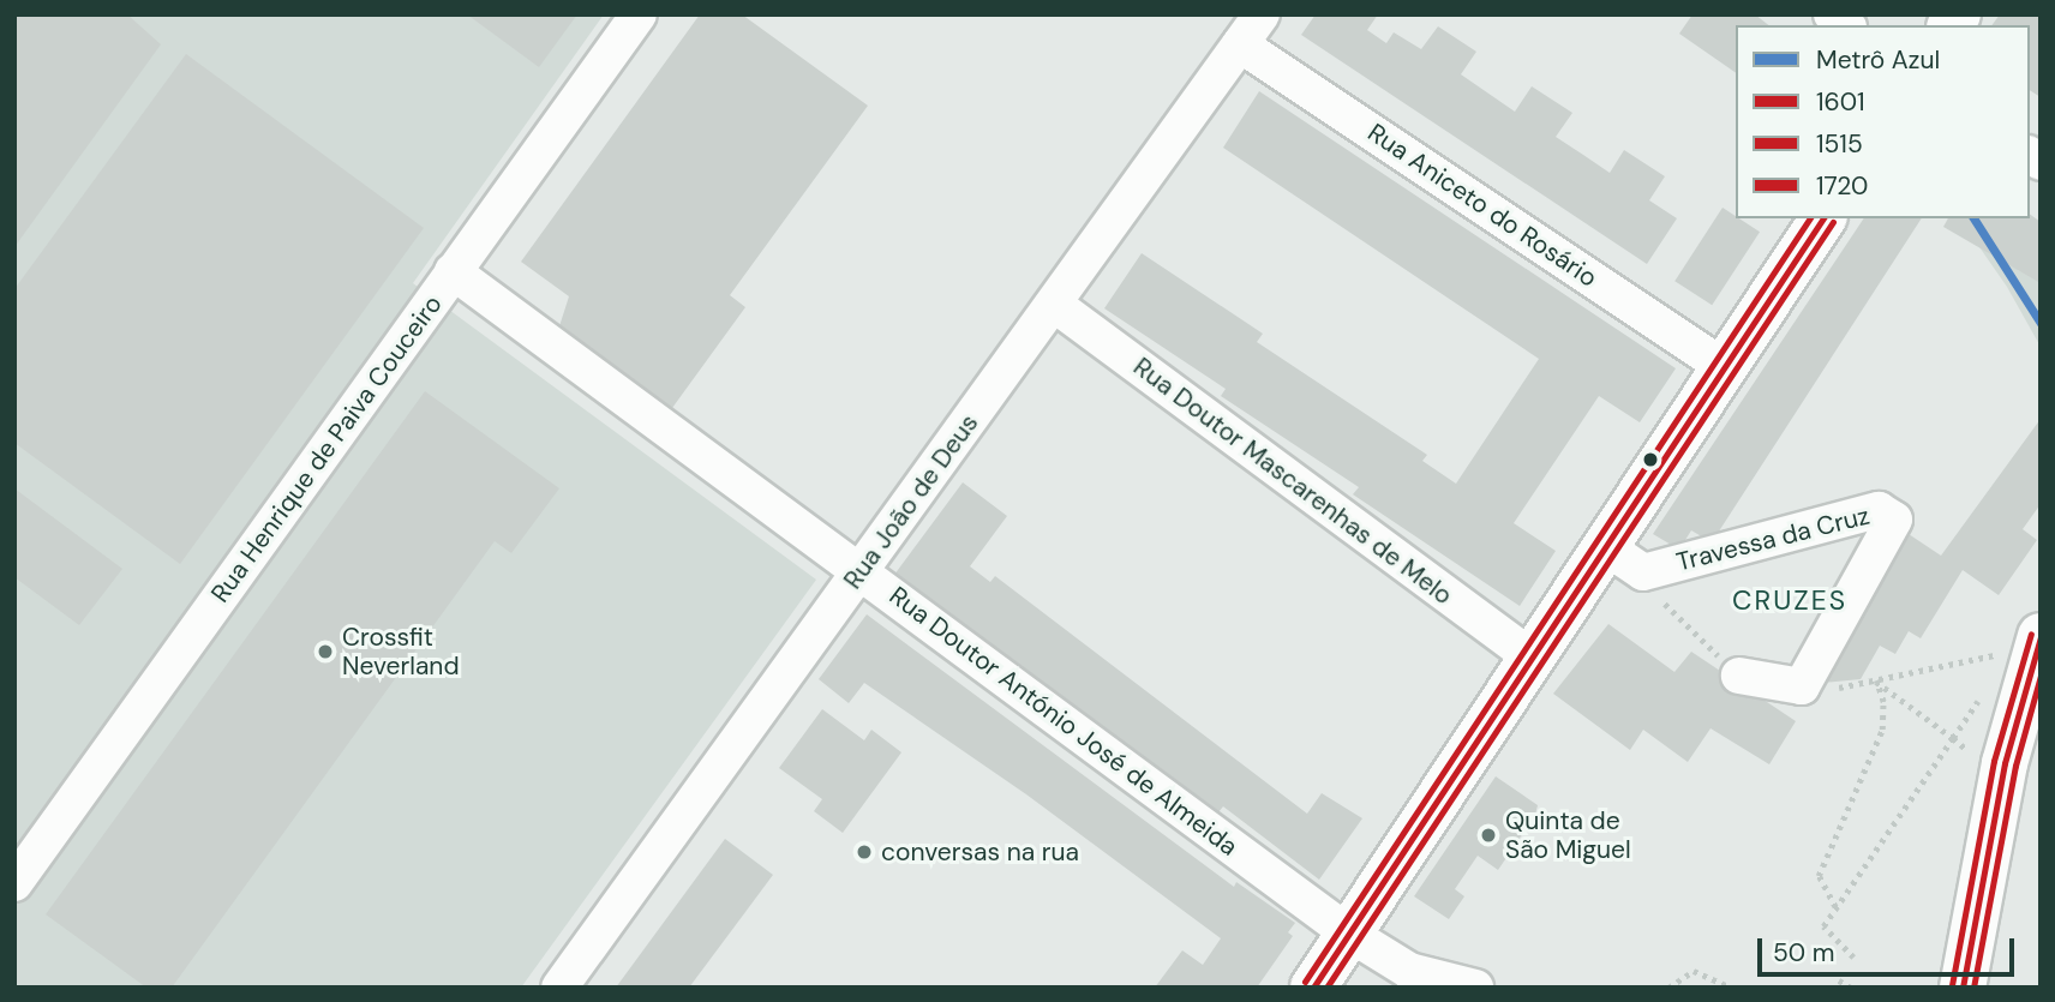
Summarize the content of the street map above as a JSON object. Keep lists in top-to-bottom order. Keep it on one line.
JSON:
{"streets":{"street":["Rua Aniceto do Rosário","Rua Henrique de Paiva Couceiro","Rua Doutor Mascarenhas de Melo","Rua João de Deus","Travessa da Cruz","Rua Doutor António José de Almeida"]},"crossings":[["Rua Aniceto do Rosário","Rua João de Deus"],["Rua Henrique de Paiva Couceiro","Rua Doutor António José de Almeida"],["Rua Doutor Mascarenhas de Melo","Rua João de Deus"],["Rua João de Deus","Rua Doutor António José de Almeida"]],"districts":["CRUZES"],"places":["Crossfit Neverland","Quinta de São Miguel","conversas na rua"],"lines":["metro line Azul","transit line 1601","transit line 1720","transit line 1515"],"legend":["Metrô Azul","1601","1515","1720"],"scale_bar":"50 m"}
